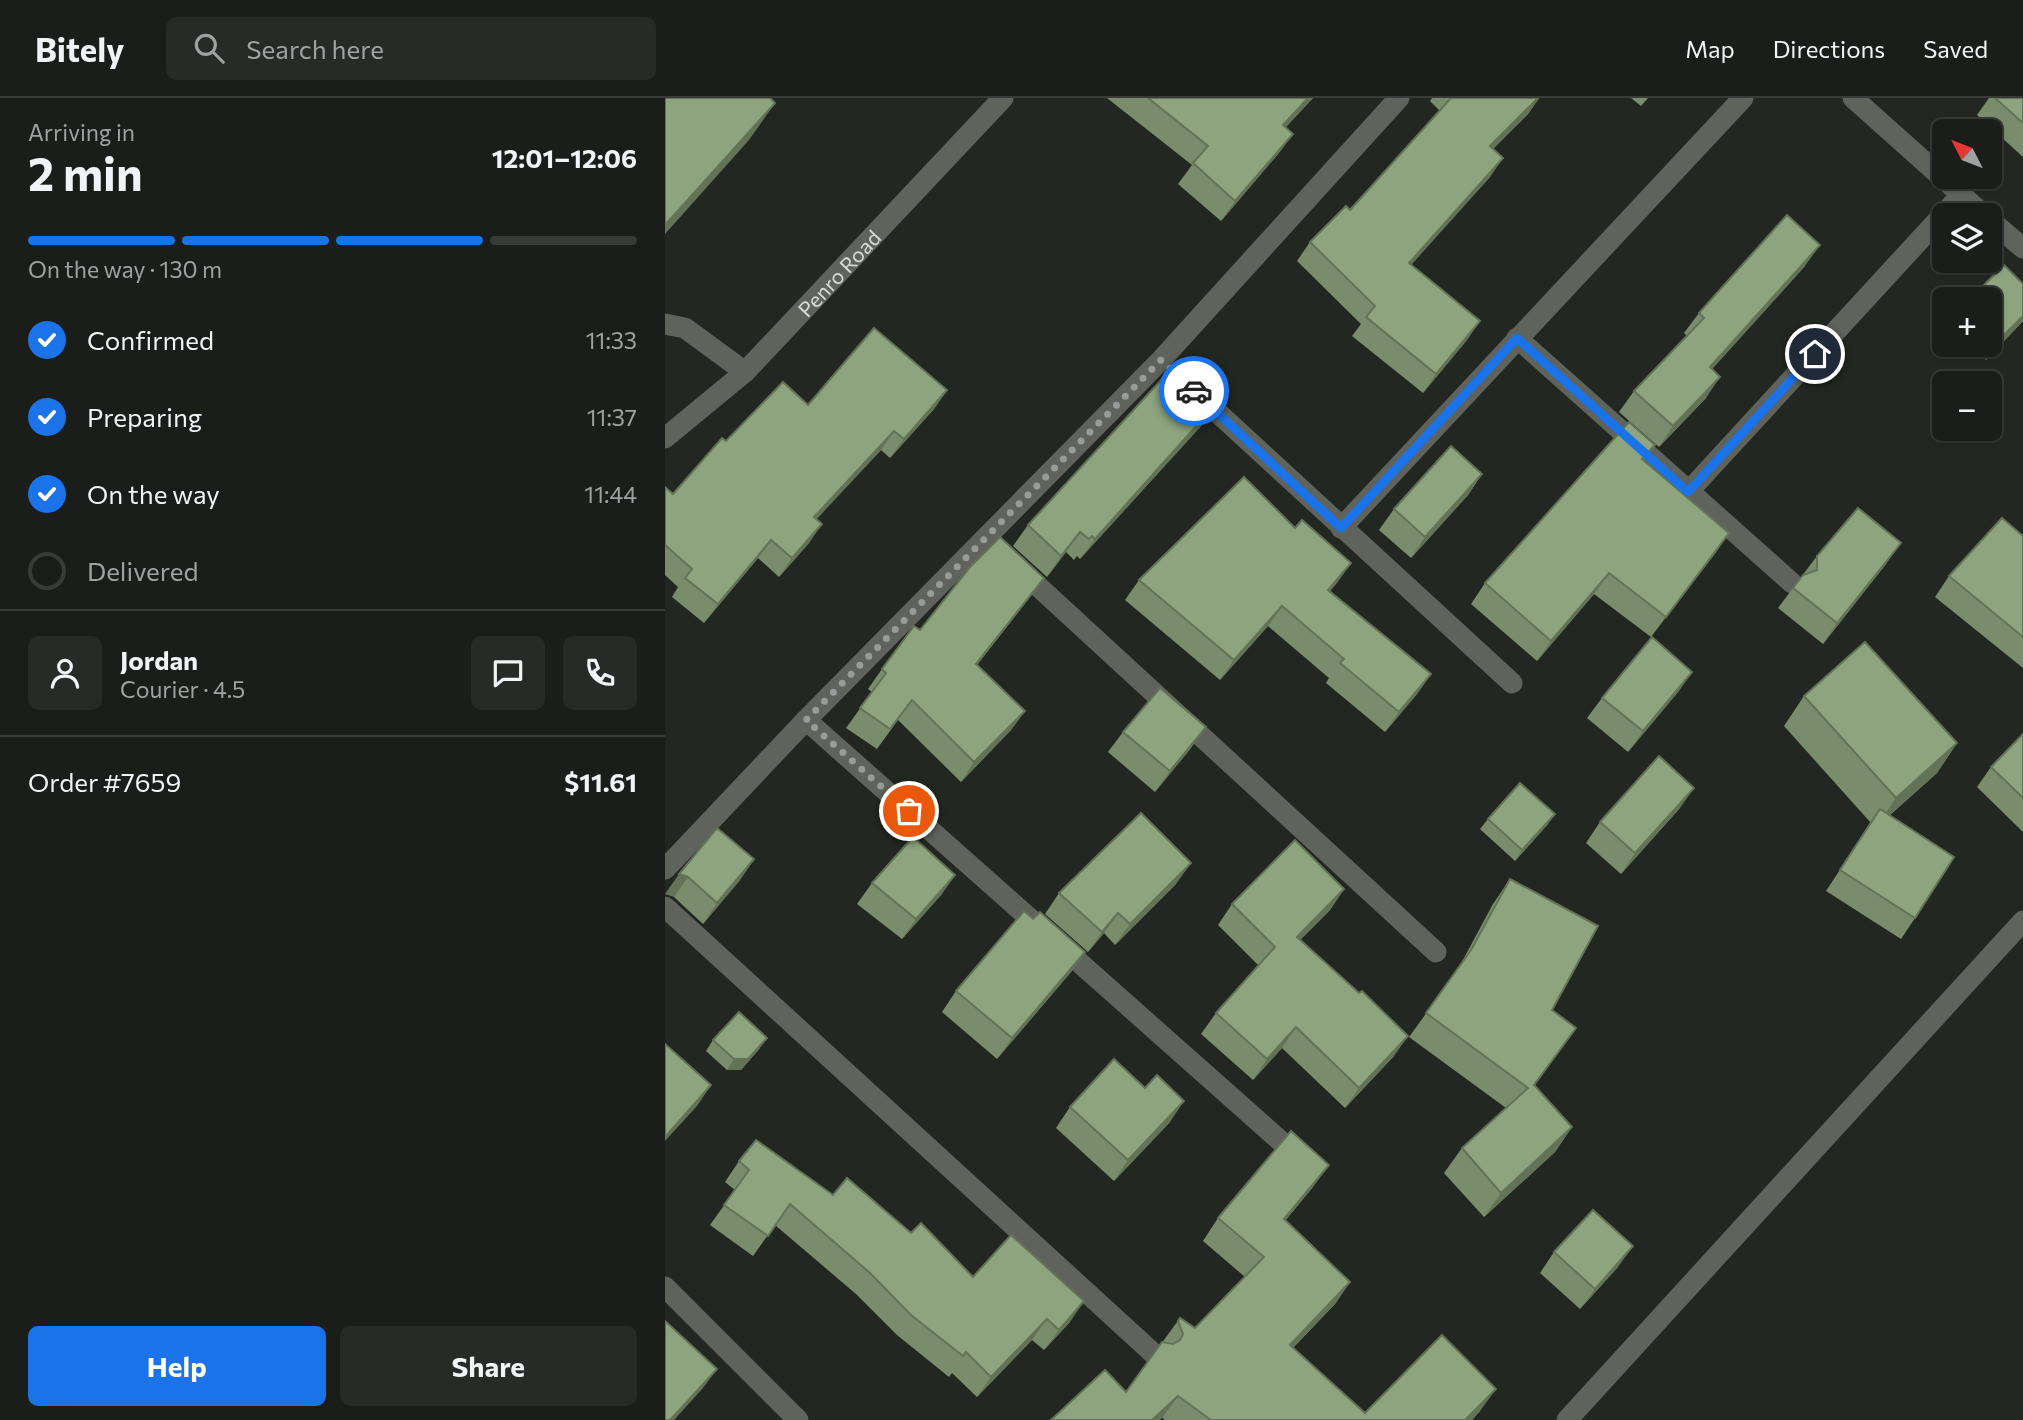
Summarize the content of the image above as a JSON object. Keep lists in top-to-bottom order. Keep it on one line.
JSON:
{"streets":{"street":["Penro Road"]},"north":"top left","page":{"header":"Bitely","search":"Search here","nav":["Map","Directions","Saved"],"heading":["2 min","Arriving in","12:01–12:06"],"panel":["Jordan","Courier · 4.5","Order #7659","$11.61"],"map_buttons":["+","−"],"bar":"On the way · 130 m","list":[["Confirmed","11:33"],["Preparing","11:37"],["On the way","11:44"],"Delivered"],"buttons":["Help","Share"]}}
